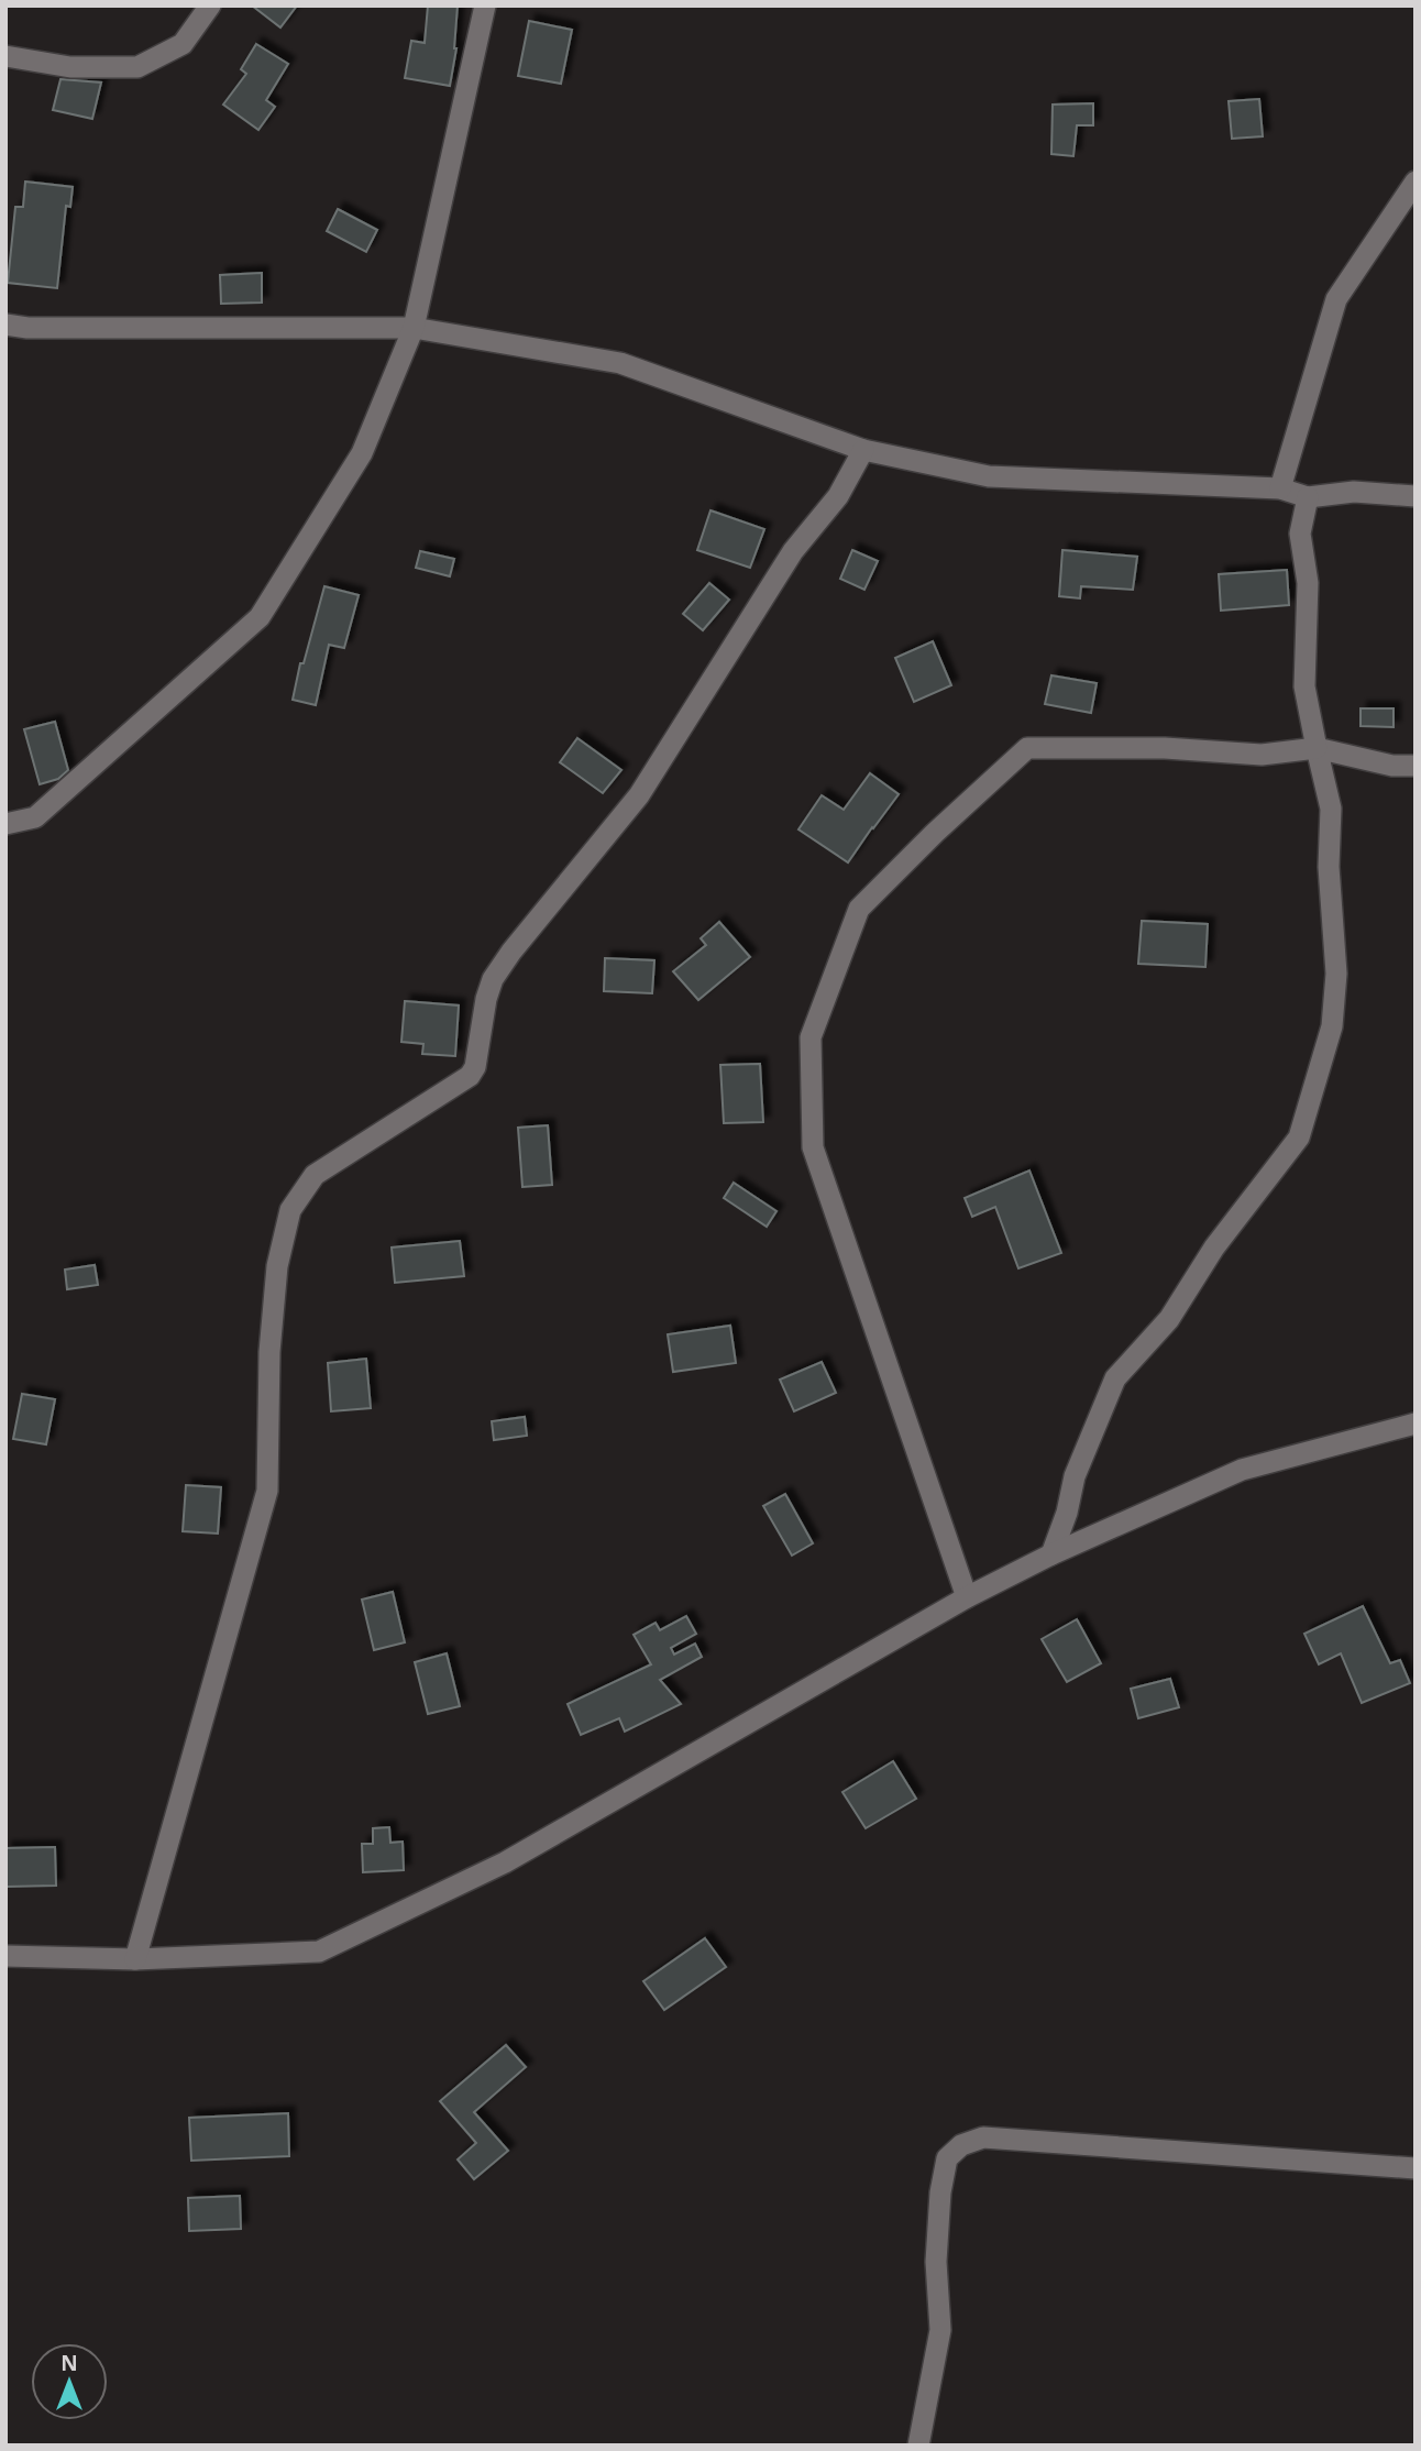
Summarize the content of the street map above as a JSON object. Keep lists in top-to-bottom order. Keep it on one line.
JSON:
{"north":"top"}
